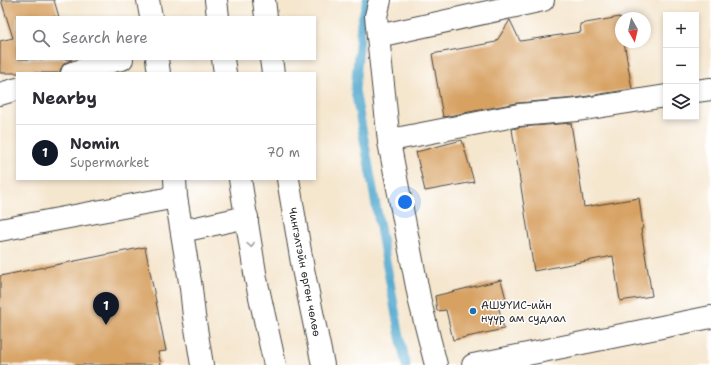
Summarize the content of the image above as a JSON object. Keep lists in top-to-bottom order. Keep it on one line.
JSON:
{"streets":{"street":["Чингэлтэйн өргөн чөлөө"]},"places":["АШУҮИС-ийн нүүр ам судлал"],"north":"bottom","page":{"map_buttons":["+","−"],"search":"Search here","heading":"Nearby","list":[{"mark":"1","name":"Nomin","note":"Supermarket","value":"70 m"}],"pins":"1"}}
